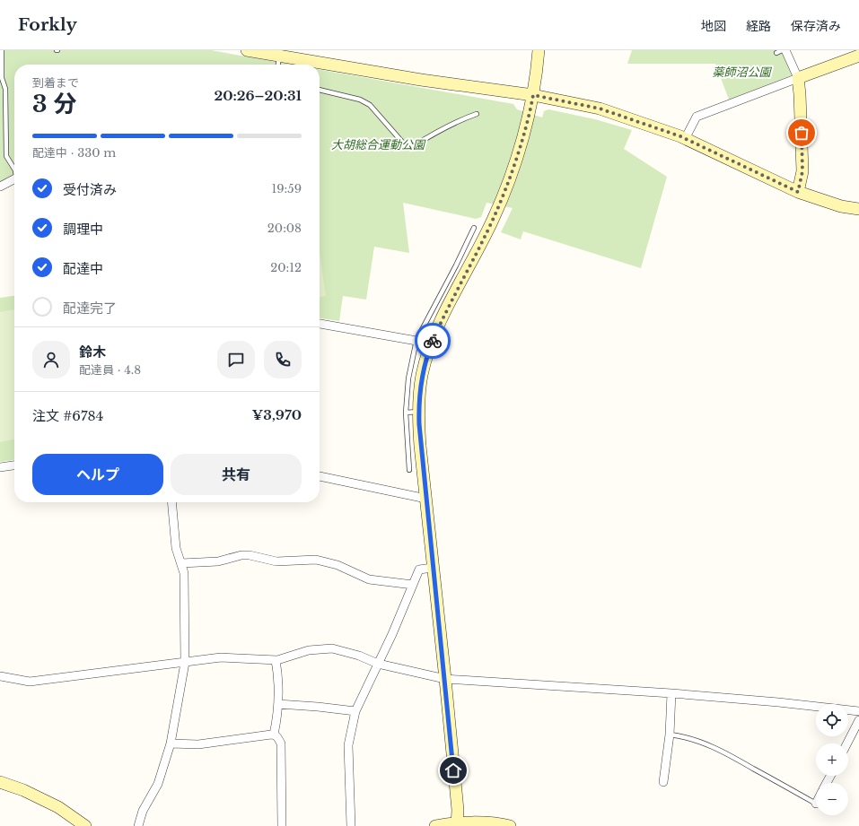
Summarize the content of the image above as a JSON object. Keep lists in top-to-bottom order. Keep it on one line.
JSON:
{"parks":["薬師沼公園","大胡総合運動公園"],"page":{"header":"Forkly","nav":["地図","経路","保存済み"],"heading":["3 分","到着まで","20:26–20:31"],"panel":["鈴木","配達員 · 4.8","注文 #6784","¥3,970"],"bar":"配達中 · 330 m","list":[["受付済み","19:59"],["調理中","20:08"],["配達中","20:12"],"配達完了"],"buttons":["ヘルプ","共有"],"map_buttons":["+","−"]}}
